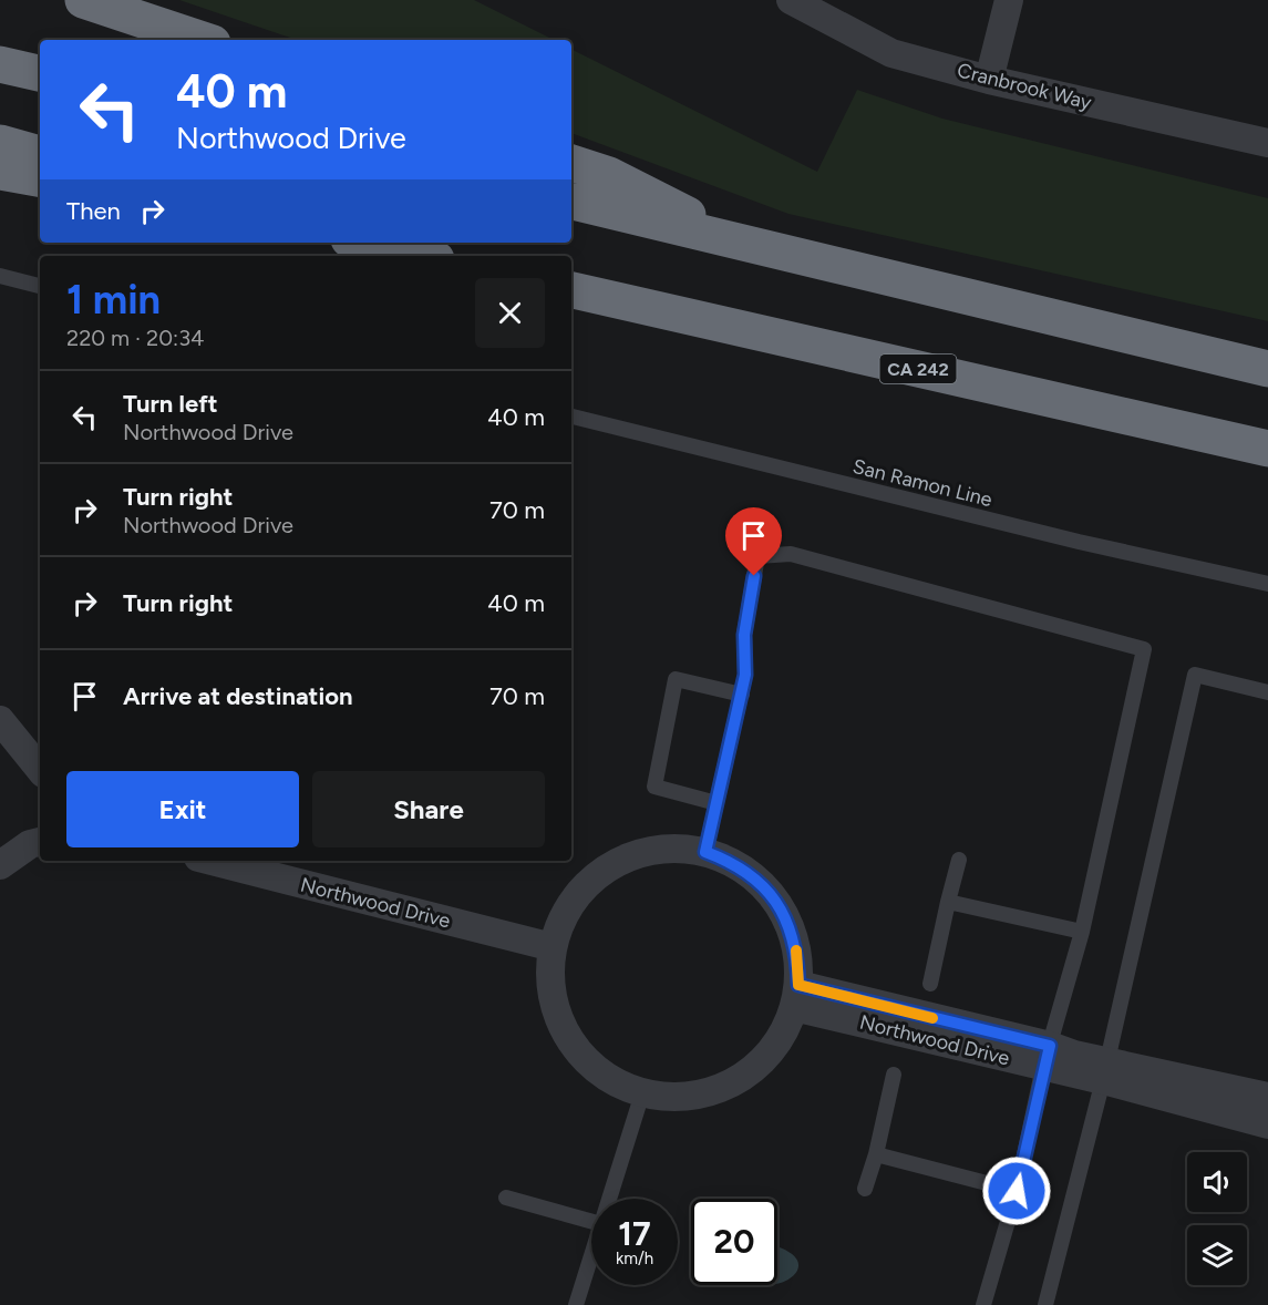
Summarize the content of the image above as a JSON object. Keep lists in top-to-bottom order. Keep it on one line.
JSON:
{"streets":{"highway":["CA 242"],"street":["Cranbrook Way","Northwood Drive"],"lane":["San Ramon Line"]},"page":{"turn":["40 m","Northwood Drive"],"then":"Then","heading":["1 min","220 m · 20:34"],"list":[{"name":"Turn left","note":"Northwood Drive","value":"40 m"},{"name":"Turn right","note":"Northwood Drive","value":"70 m"},{"name":"Turn right","value":"40 m"},{"name":"Arrive at destination","value":"70 m"}],"buttons":["Exit","Share"],"speed":"17 km/h","limit":"20"}}
